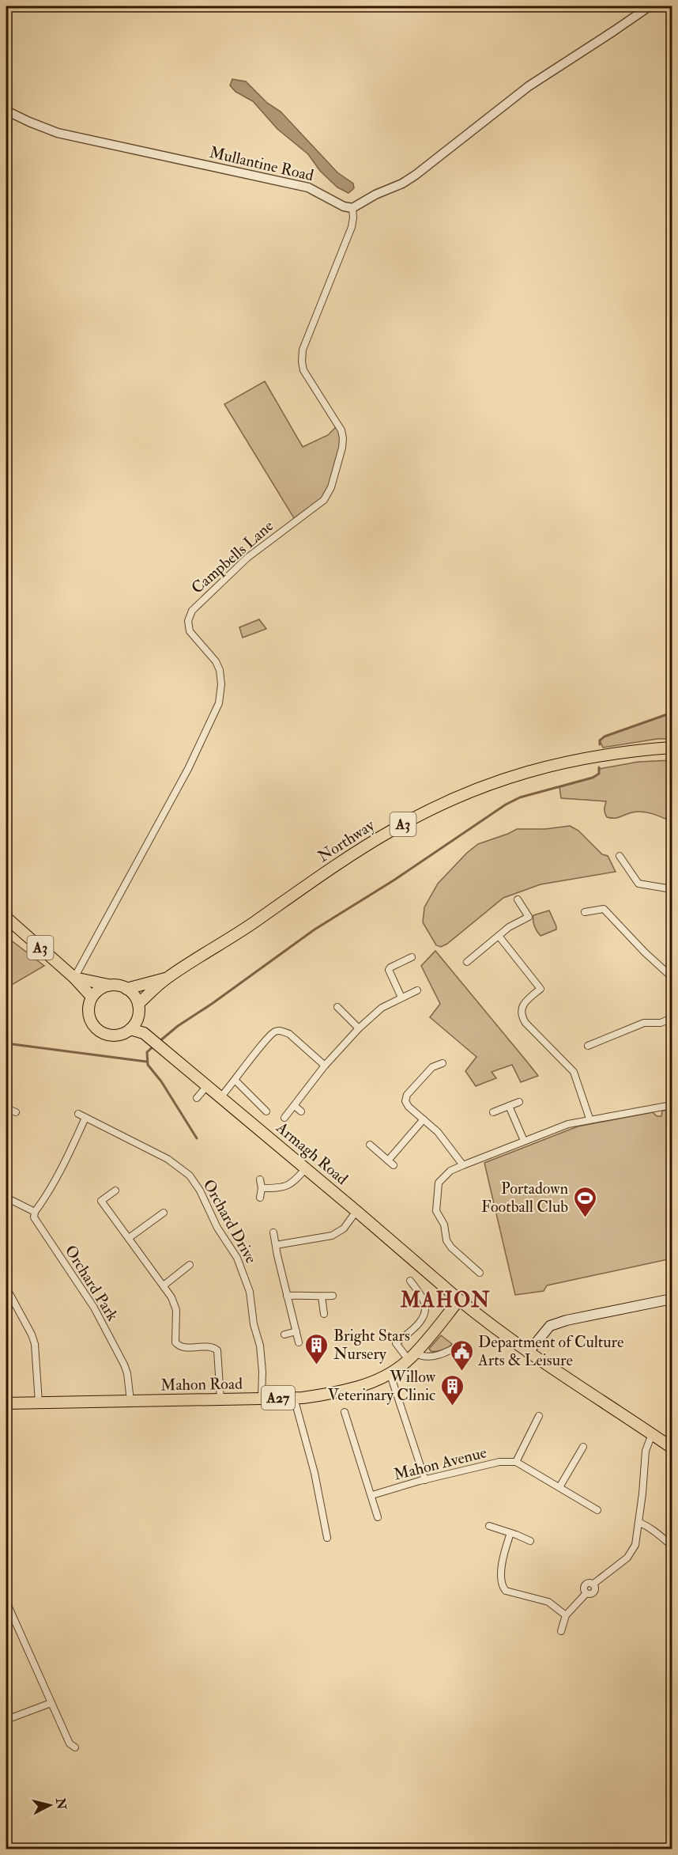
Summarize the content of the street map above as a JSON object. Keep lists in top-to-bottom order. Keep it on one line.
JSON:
{"streets":{"main road":["A3","Northway","Armagh Road","Mahon Road","A27"],"street":["Mullantine Road","Campbells Lane","Orchard Drive","Orchard Park","Mahon Avenue"]},"crossings":[["Mullantine Road","Campbells Lane"],["Campbells Lane","A3"],["A3","Northway"],["A3","Armagh Road"],["Northway","Armagh Road"],["Armagh Road","Mahon Road"],["Orchard Drive","Mahon Road"],["Orchard Park","Mahon Road"]],"districts":["MAHON"],"places":{"sports":["Portadown Football Club"],"building":["Bright Stars Nursery","Willow Veterinary Clinic"],"public building":["Department of Culture Arts & Leisure"]},"north":"right"}
